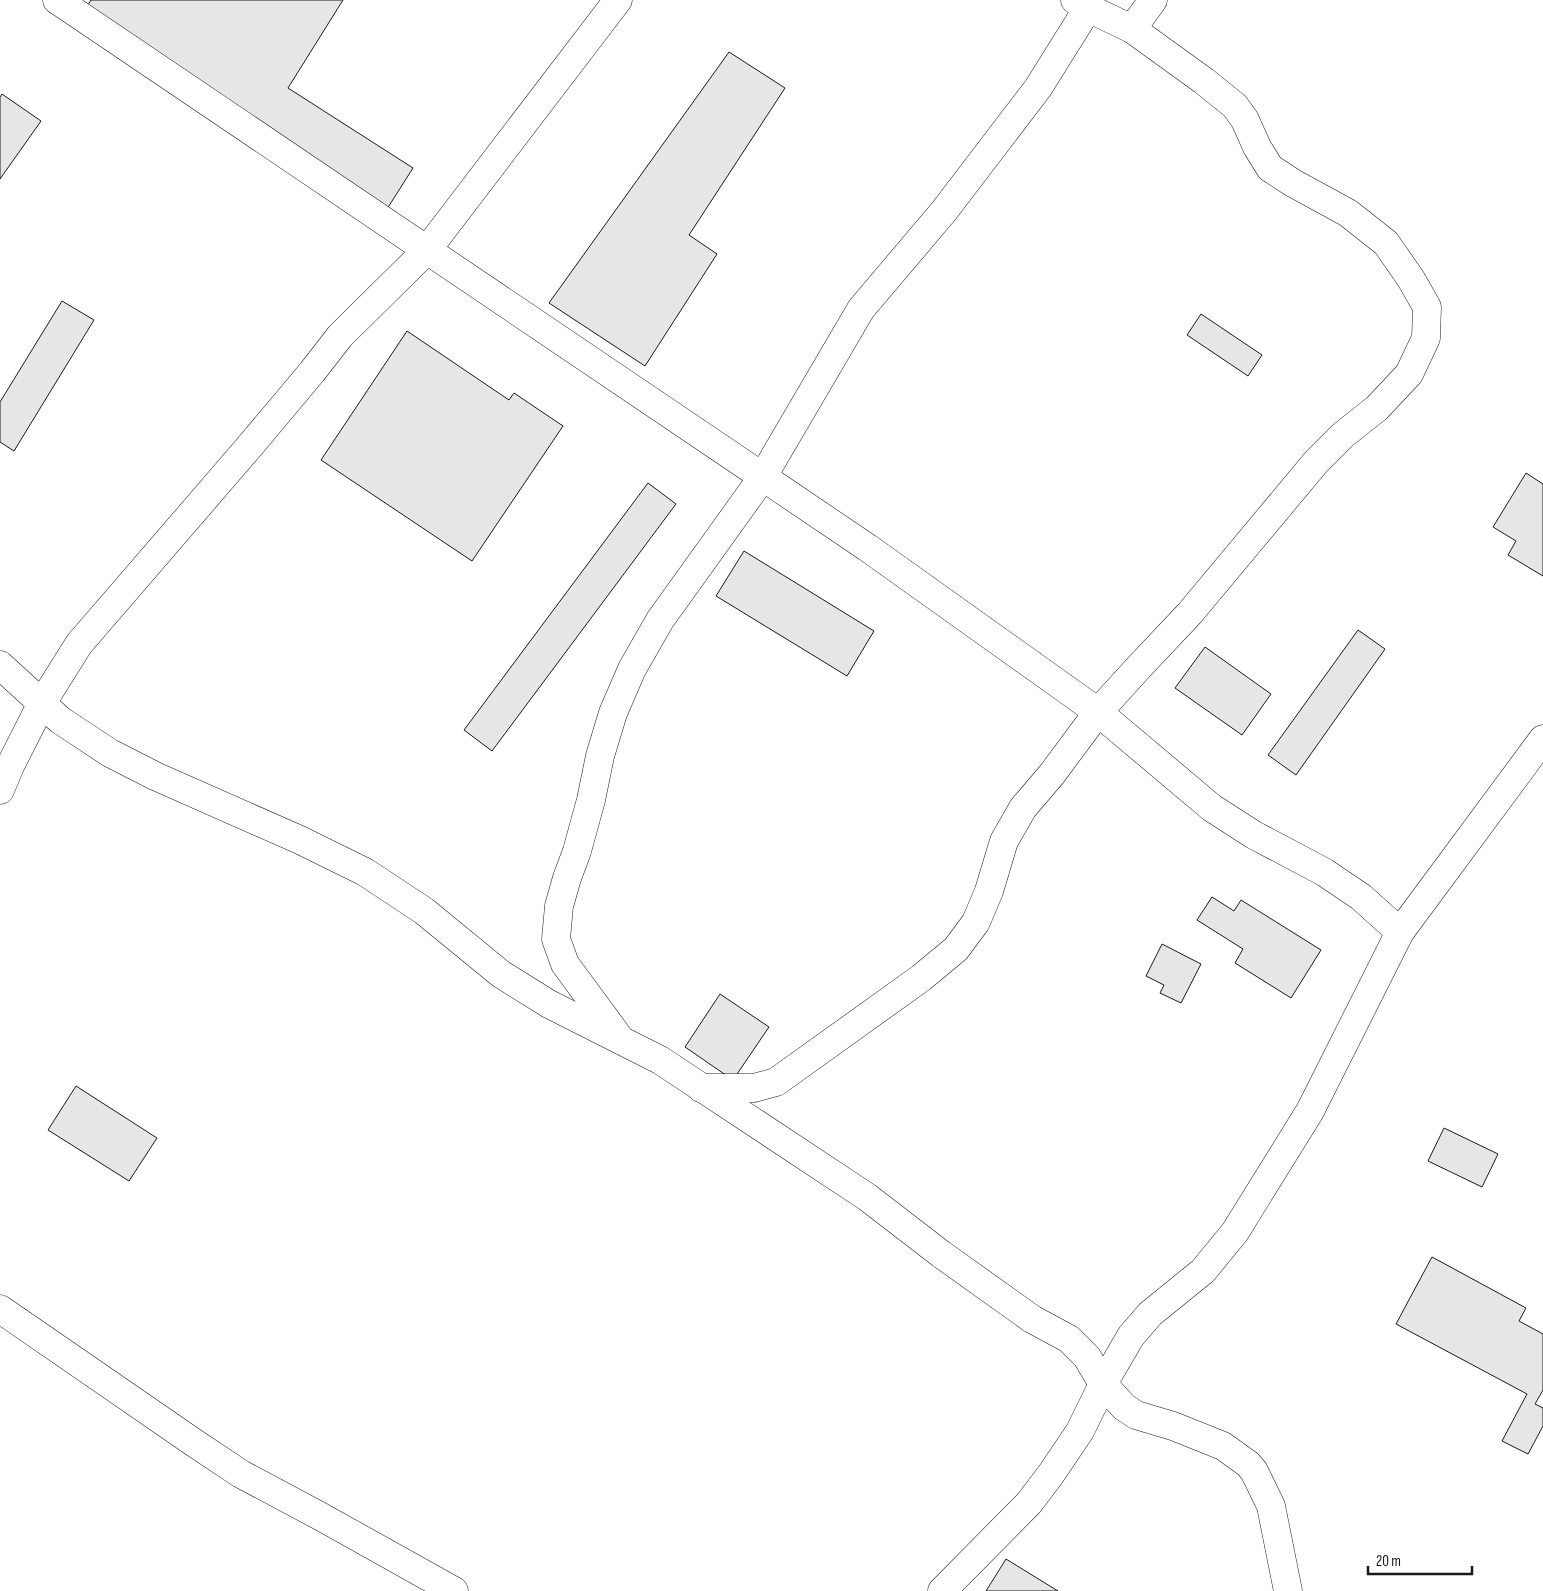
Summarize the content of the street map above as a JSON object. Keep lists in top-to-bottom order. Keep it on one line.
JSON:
{"scale_bar":"20 m"}
